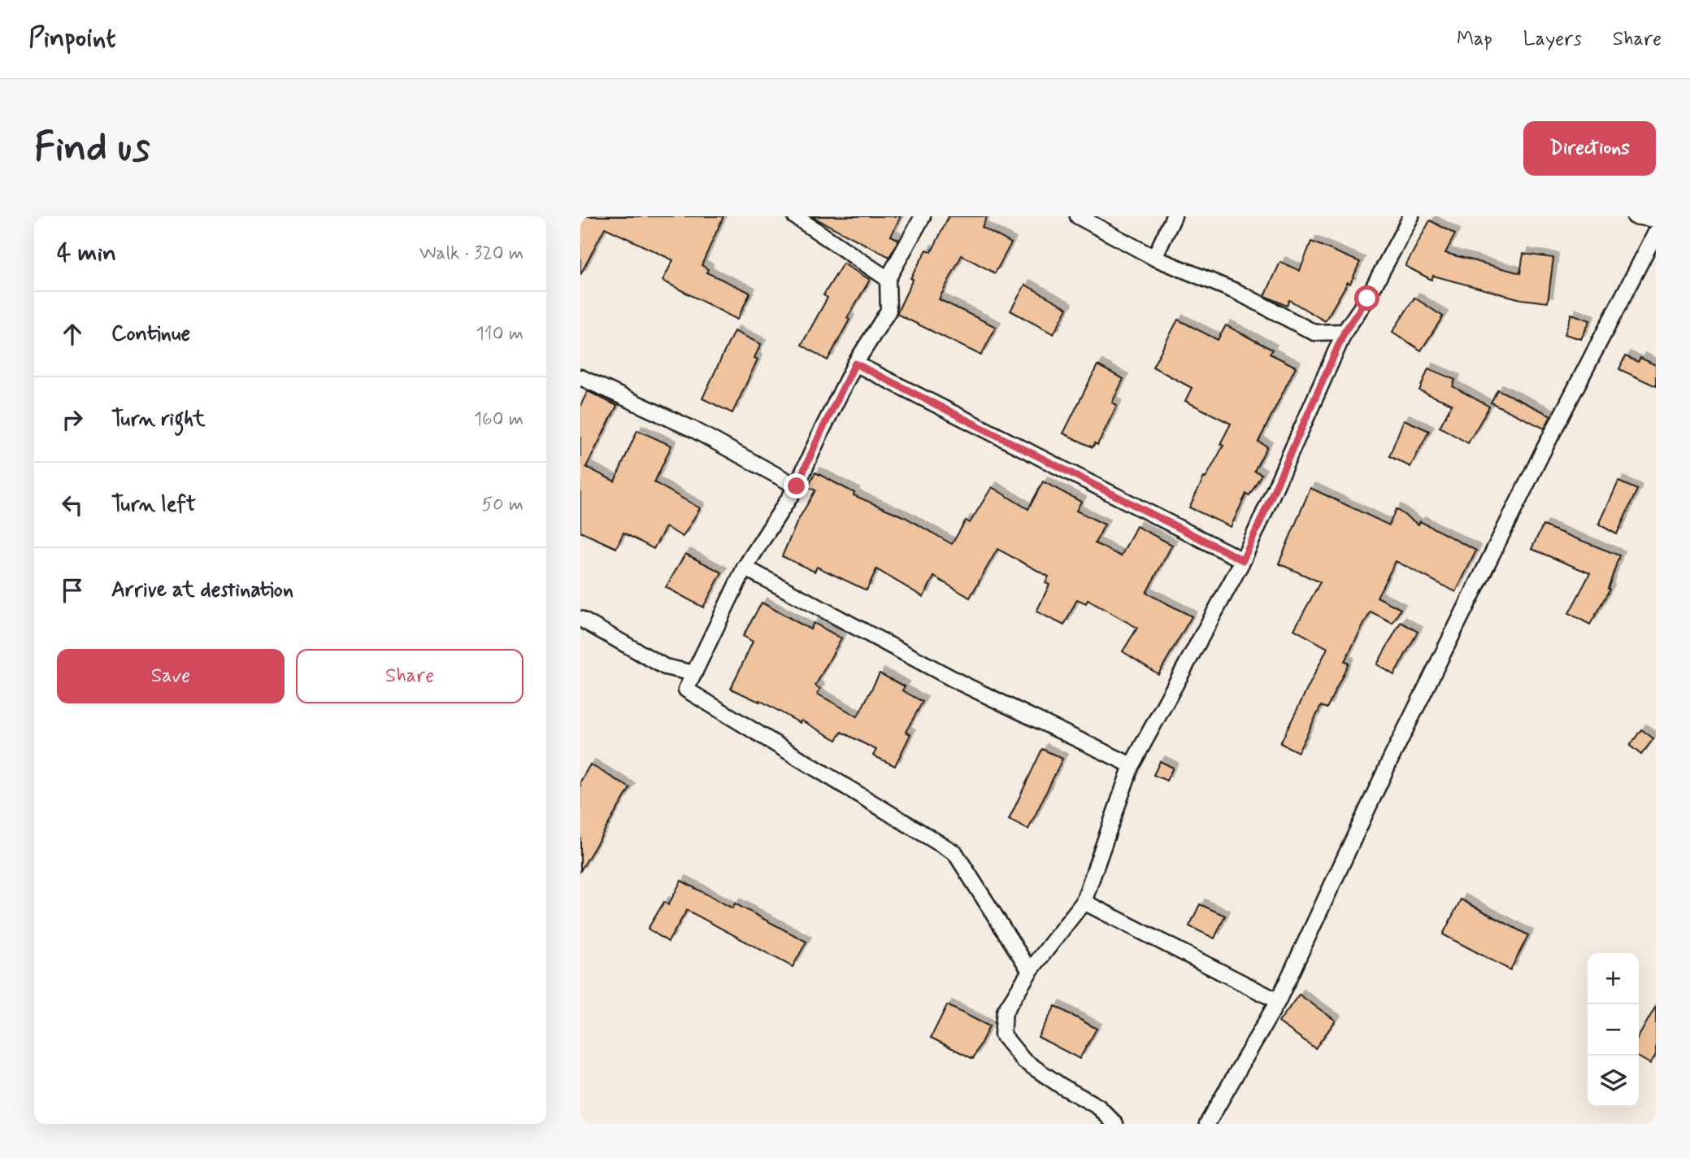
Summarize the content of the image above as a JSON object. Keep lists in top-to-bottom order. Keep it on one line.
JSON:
{"page":{"header":"Pinpoint","nav":["Map","Layers","Share"],"buttons":["Directions",["Save","Share"]],"title":"Find us","heading":["4 min","Walk · 320 m"],"list":[["Continue","110 m"],["Turn right","160 m"],["Turn left","50 m"],"Arrive at destination"],"map_buttons":["+","−"]}}
